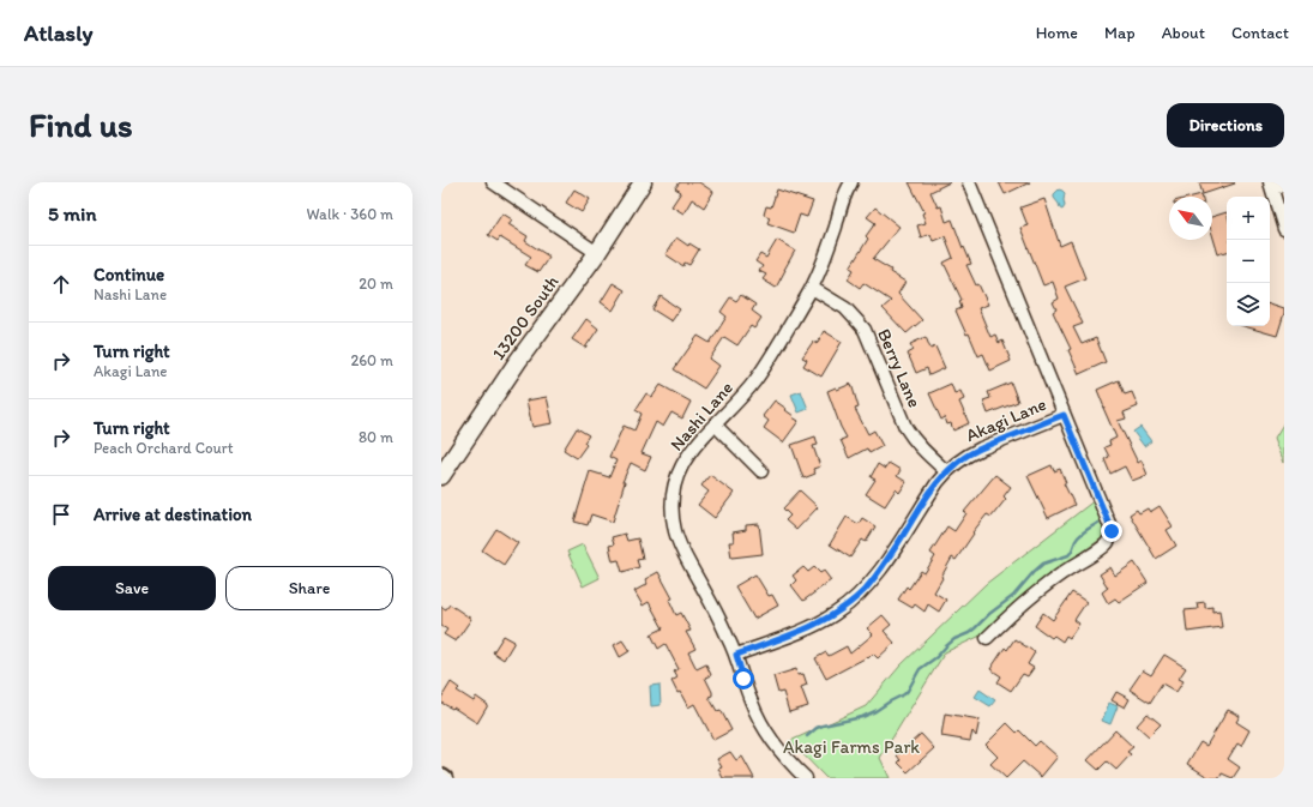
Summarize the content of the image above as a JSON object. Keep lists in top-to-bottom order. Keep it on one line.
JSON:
{"streets":{"street":["13200 South","Berry Lane","Nashi Lane","Akagi Lane"]},"crossings":[["Berry Lane","Nashi Lane"],["Berry Lane","Akagi Lane"],["Nashi Lane","Akagi Lane"]],"parks":["Akagi Farms Park"],"north":"top left","page":{"header":"Atlasly","nav":["Home","Map","About","Contact"],"buttons":["Directions",["Save","Share"]],"title":"Find us","heading":["5 min","Walk · 360 m"],"map_buttons":["+","−"],"list":[["Continue","Nashi Lane","20 m"],["Turn right","Akagi Lane","260 m"],["Turn right","Peach Orchard Court","80 m"],"Arrive at destination"]}}
